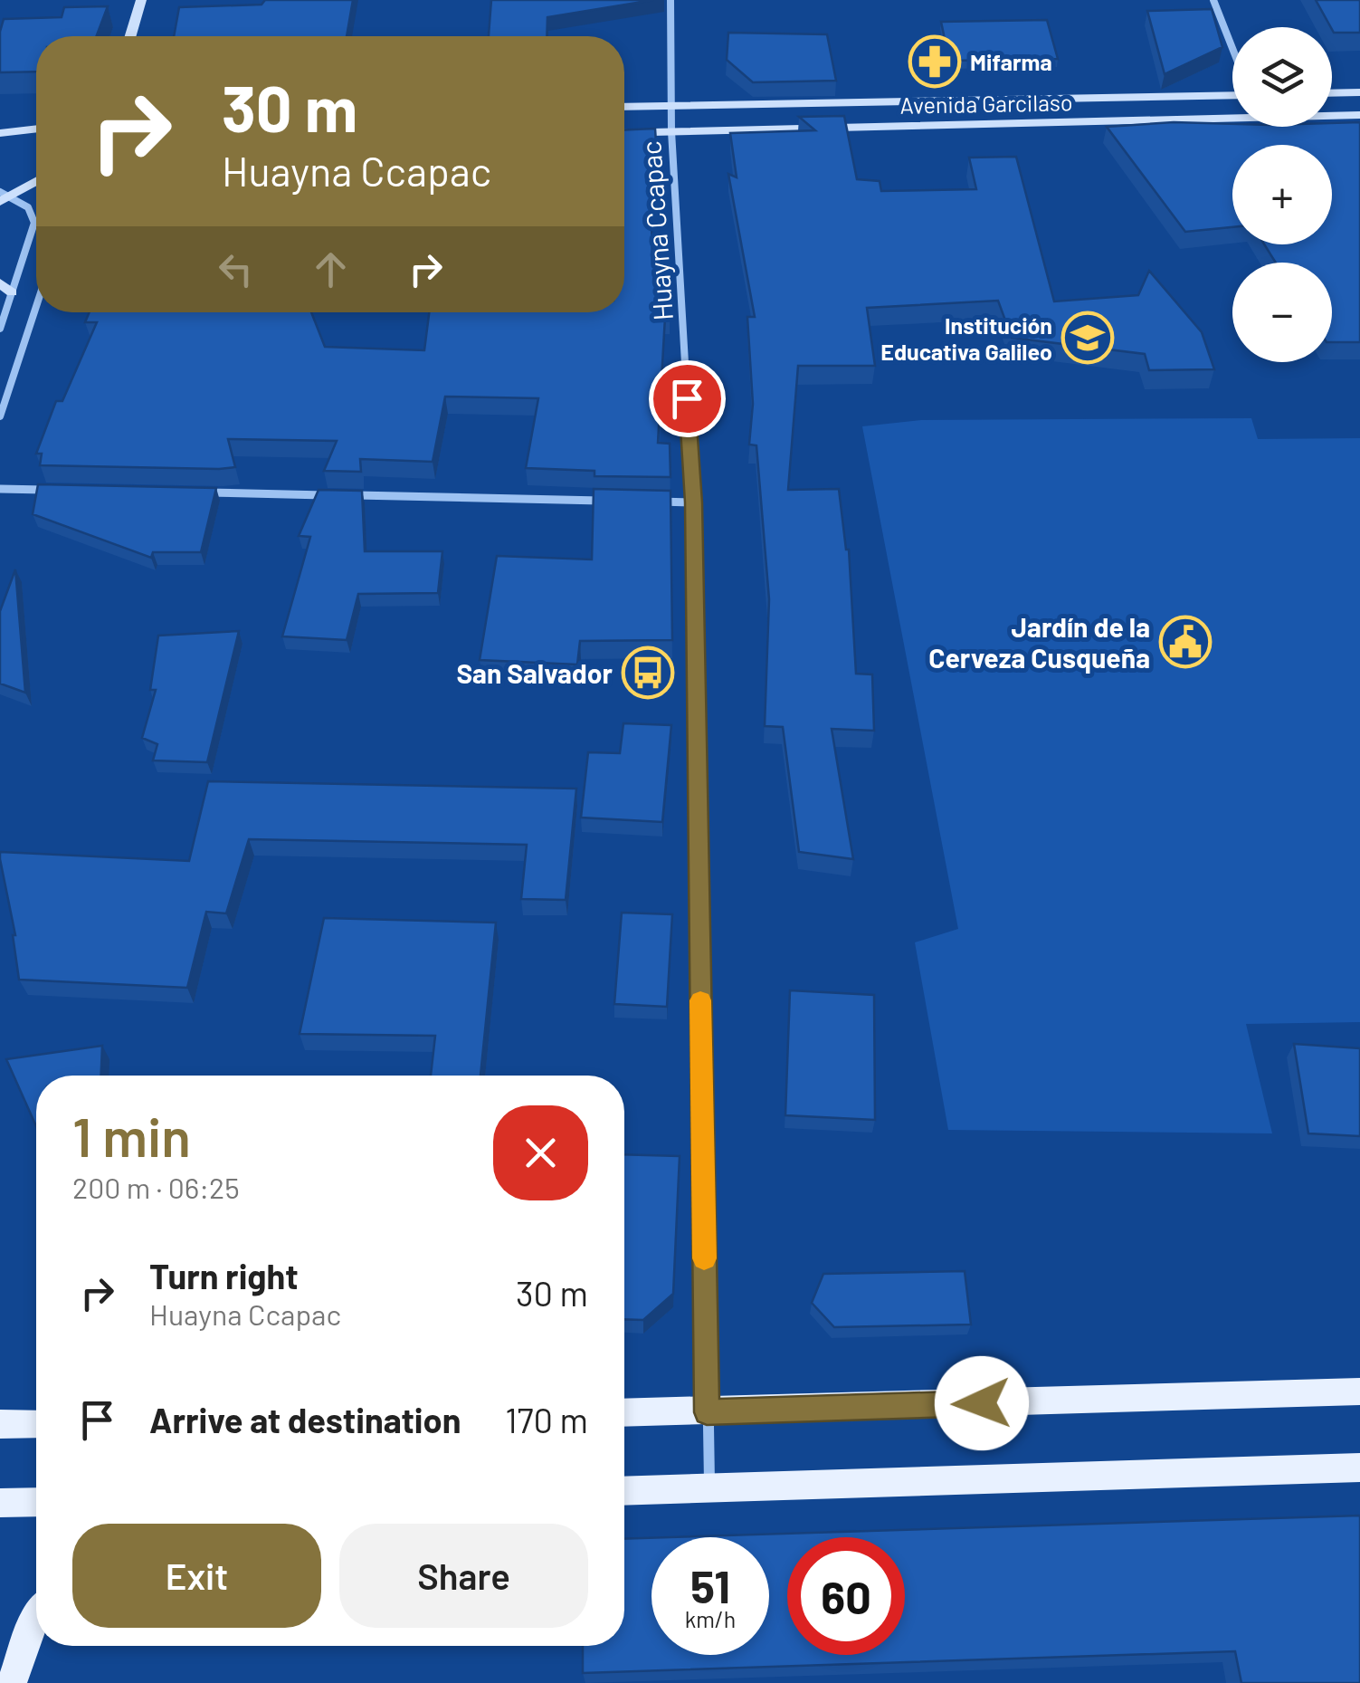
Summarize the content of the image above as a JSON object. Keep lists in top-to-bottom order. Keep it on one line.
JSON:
{"streets":{"main road":["Avenida Garcilaso"],"street":["Huayna Ccapac"]},"crossings":[["Avenida Garcilaso","Huayna Ccapac"]],"places":{"pharmacy":["Mifarma"],"school or university":["Institución Educativa Galileo"],"public building":["Jardín de la Cerveza Cusqueña"],"bus stop":["San Salvador"]},"page":{"map_buttons":["+","−"],"turn":["30 m","Huayna Ccapac"],"heading":["1 min","200 m · 06:25"],"list":[{"name":"Turn right","note":"Huayna Ccapac","value":"30 m"},{"name":"Arrive at destination","value":"170 m"}],"buttons":["Exit","Share"],"speed":"51 km/h","limit":"60"}}
